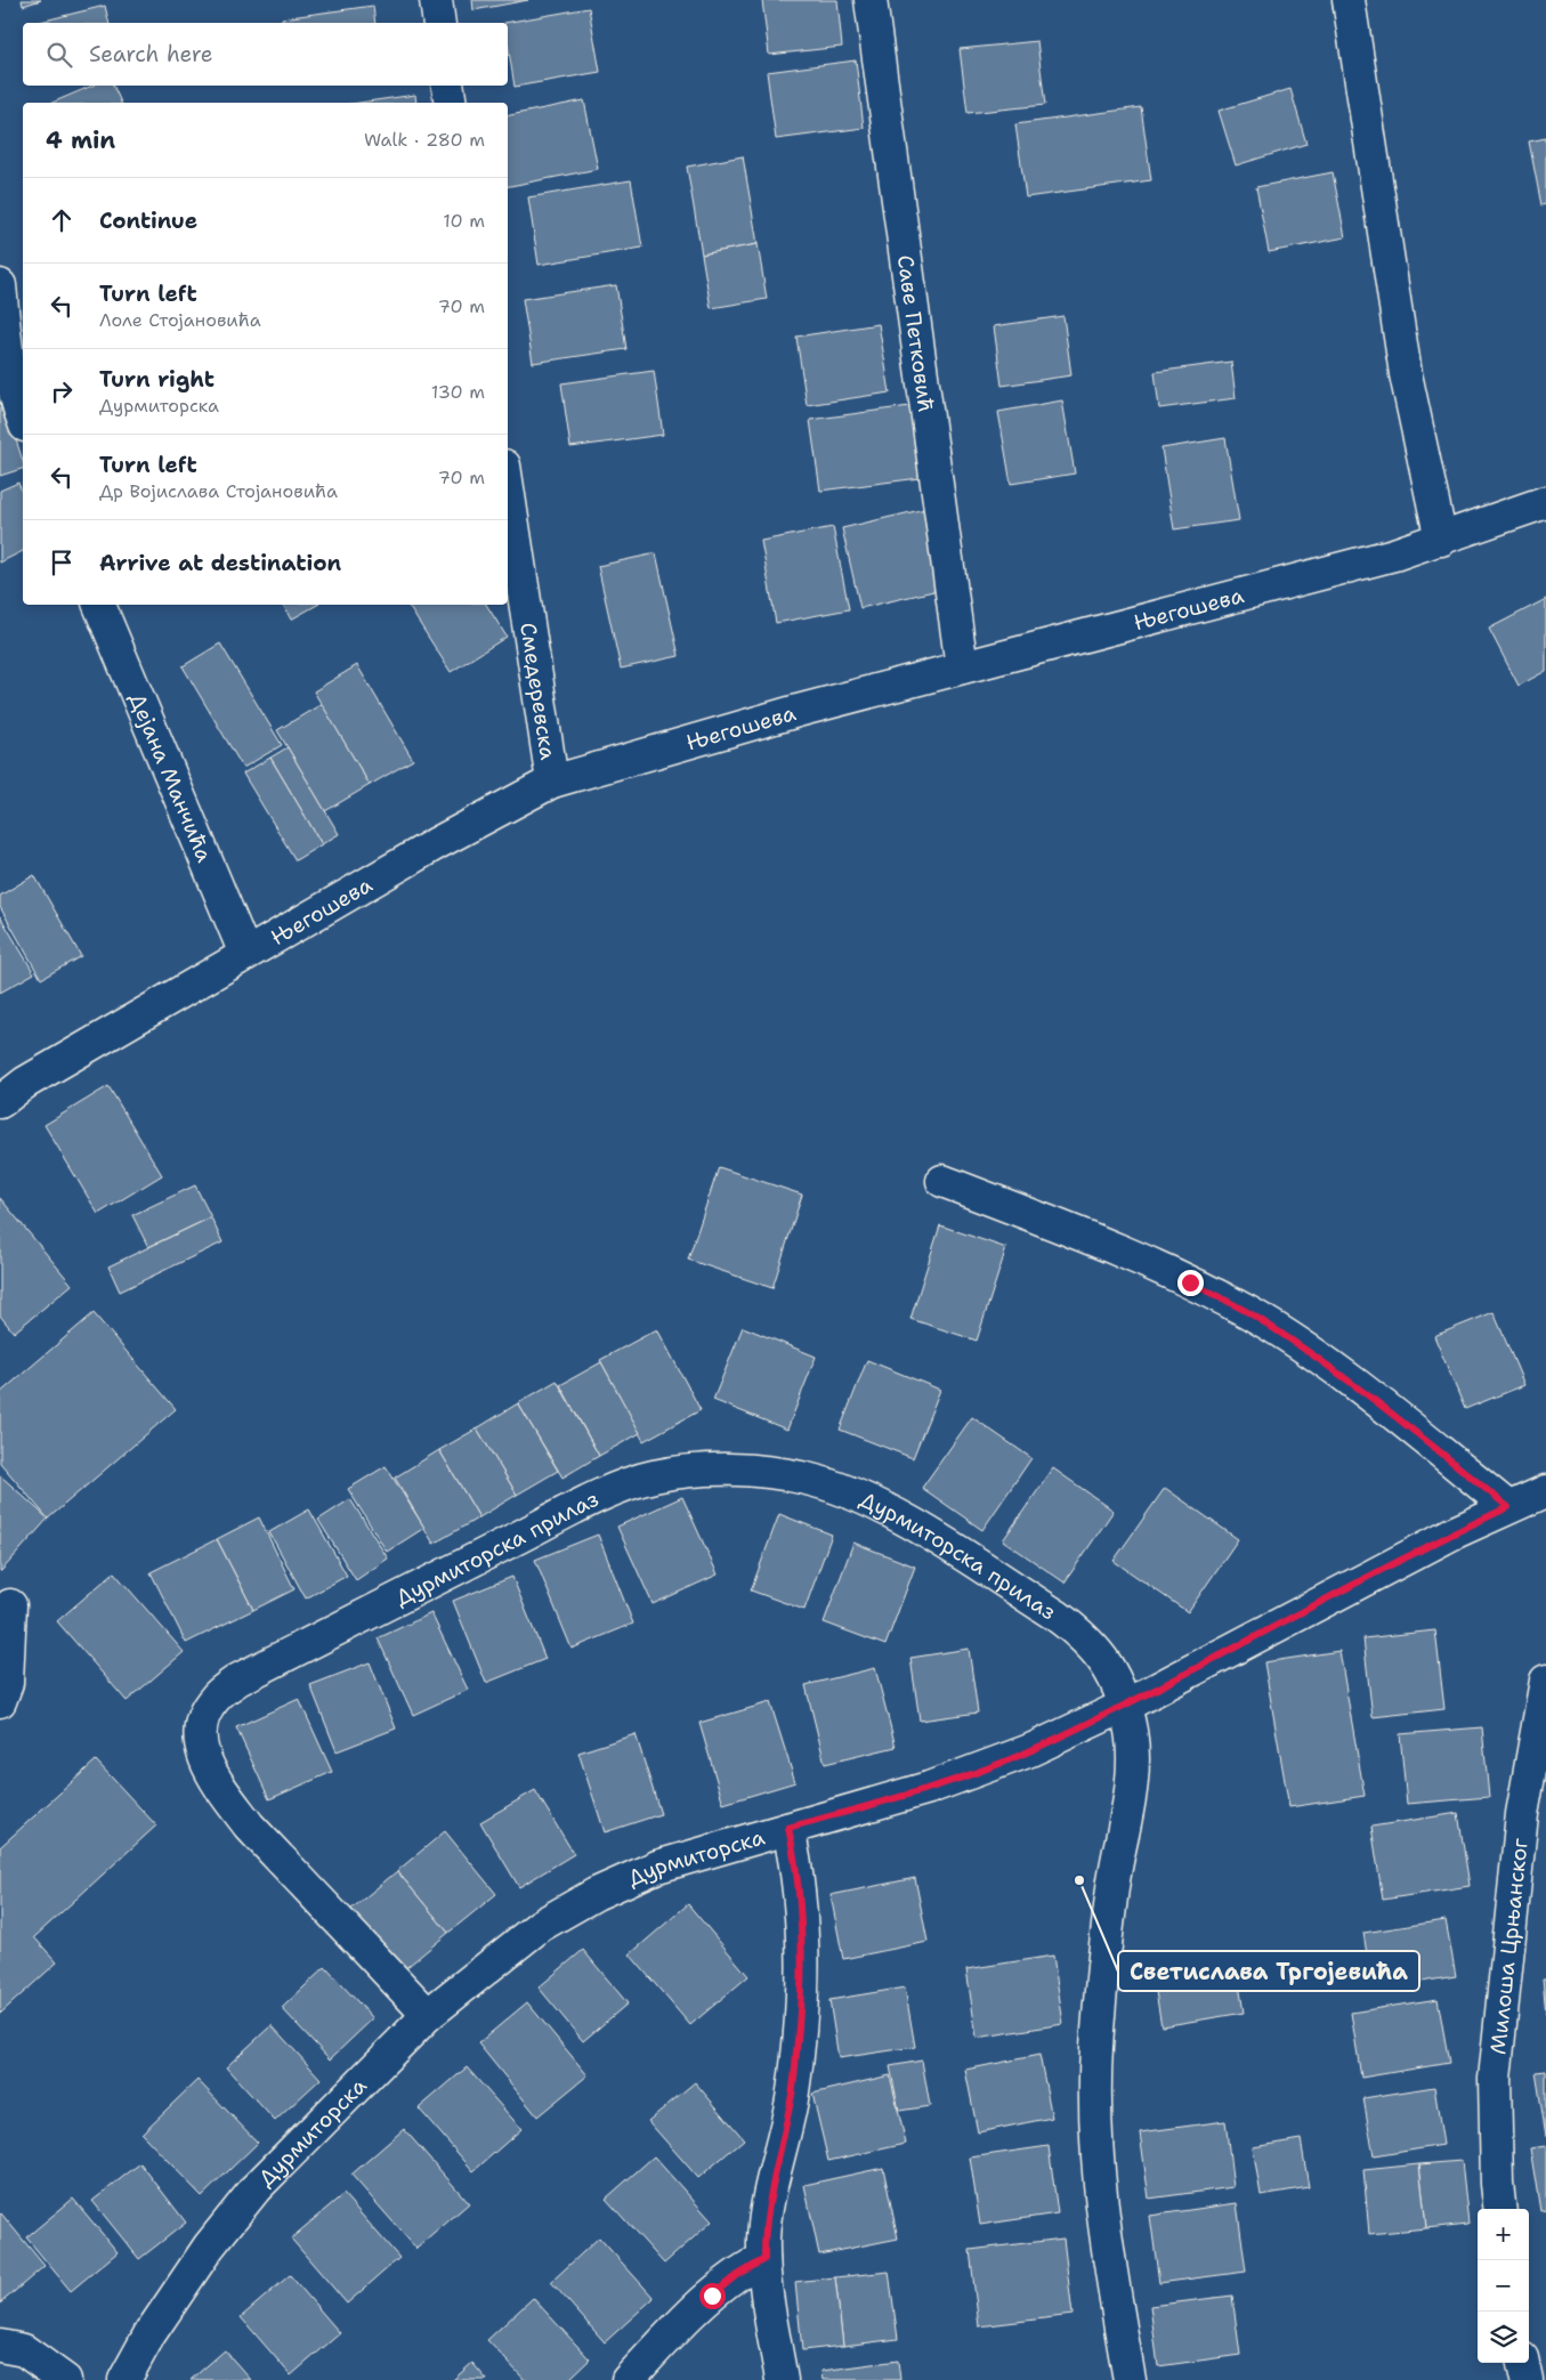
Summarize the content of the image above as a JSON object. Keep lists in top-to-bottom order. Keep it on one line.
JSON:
{"streets":{"street":["Саве Петковић","Његошева","Смедеревска","Дејана Манчића","Дурмиторска прилаз","Дурмиторска","Милоша Црњанског"]},"crossings":[["Саве Петковић","Његошева"],["Његошева","Смедеревска"],["Његошева","Дејана Манчића"],["Дурмиторска прилаз","Дурмиторска"]],"places":["Светислава Тргојевића"],"page":{"search":"Search here","heading":["4 min","Walk · 280 m"],"list":[["Continue","10 m"],["Turn left","Лоле Стојановића","70 m"],["Turn right","Дурмиторска","130 m"],["Turn left","Др Војислава Стојановића","70 m"],"Arrive at destination"],"map_buttons":["+","−"]}}
